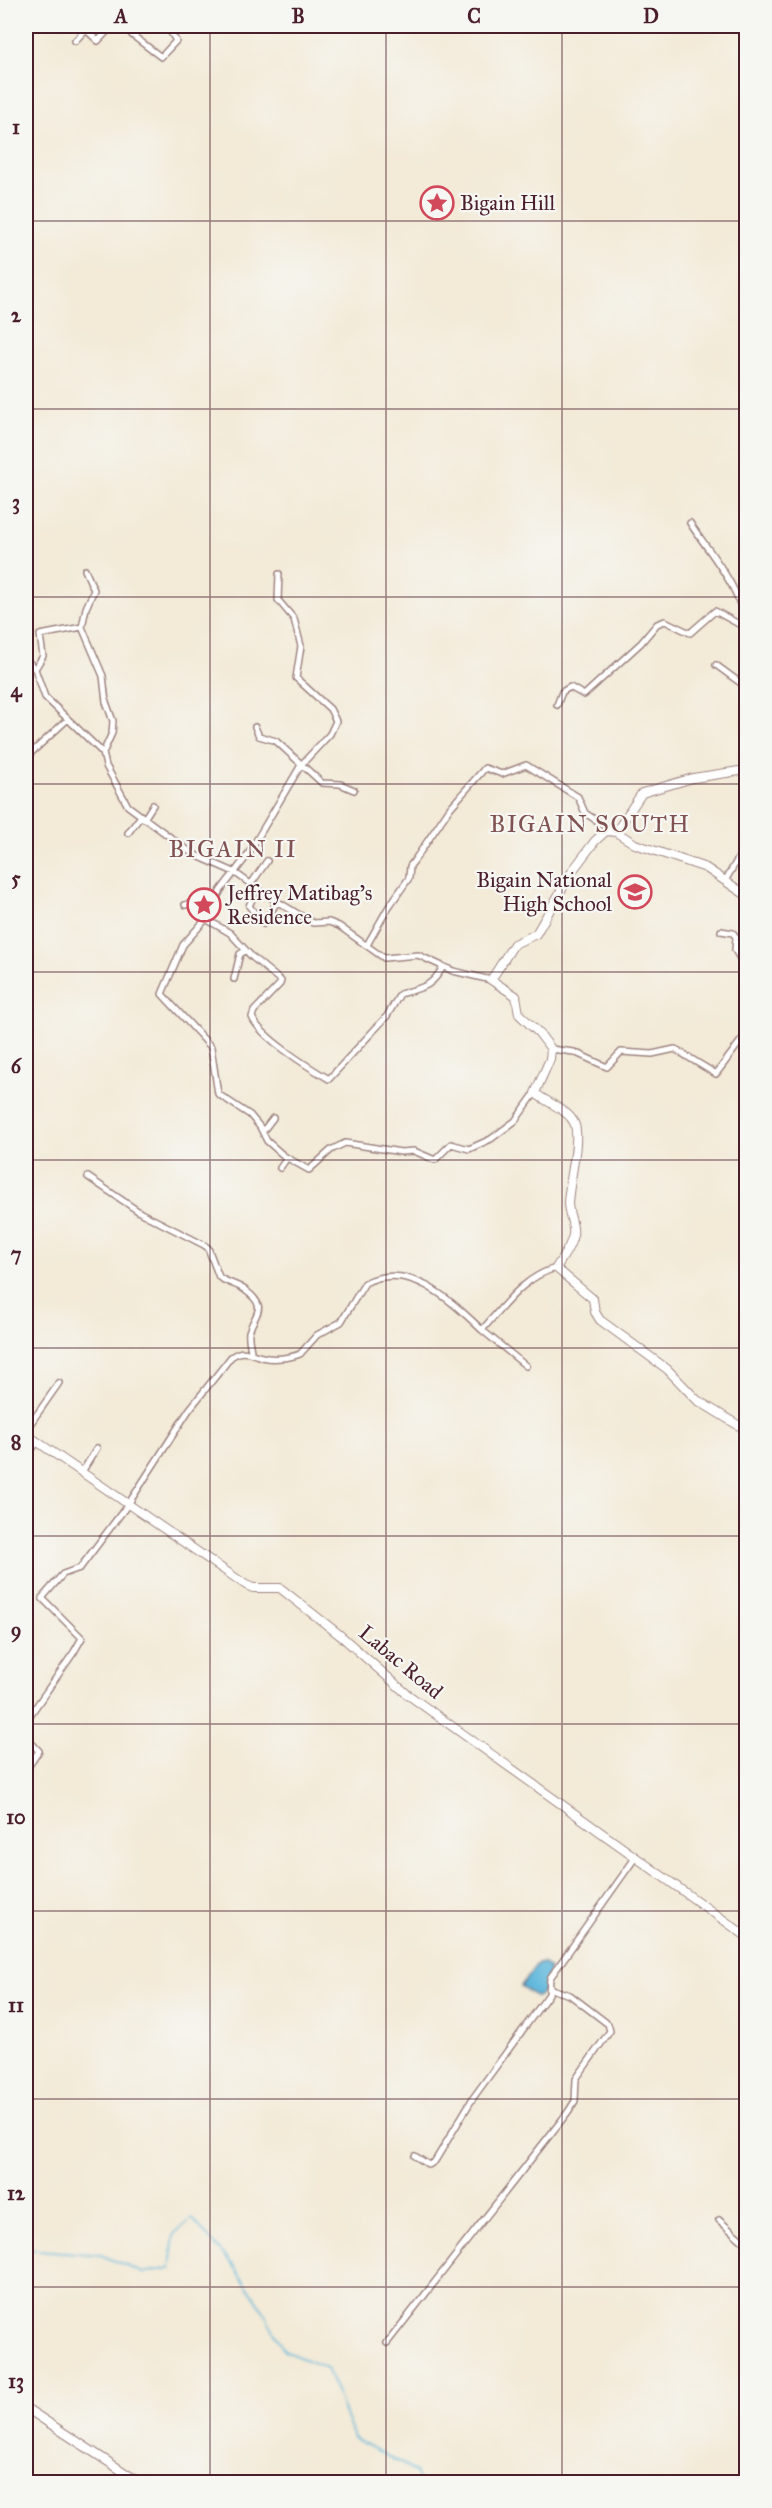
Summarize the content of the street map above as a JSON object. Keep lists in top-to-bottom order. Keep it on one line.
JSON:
{"streets":{"street":["Labac Road"]},"districts":["BIGAIN SOUTH","BIGAIN II"],"places":{"place":["Bigain Hill","Jeffrey Matibag's Residence"],"school or university":["Bigain National High School"]},"grid":{"columns":["A","B","C","D"],"rows":["1","2","3","4","5","6","7","8","9","10","11","12","13"]}}
